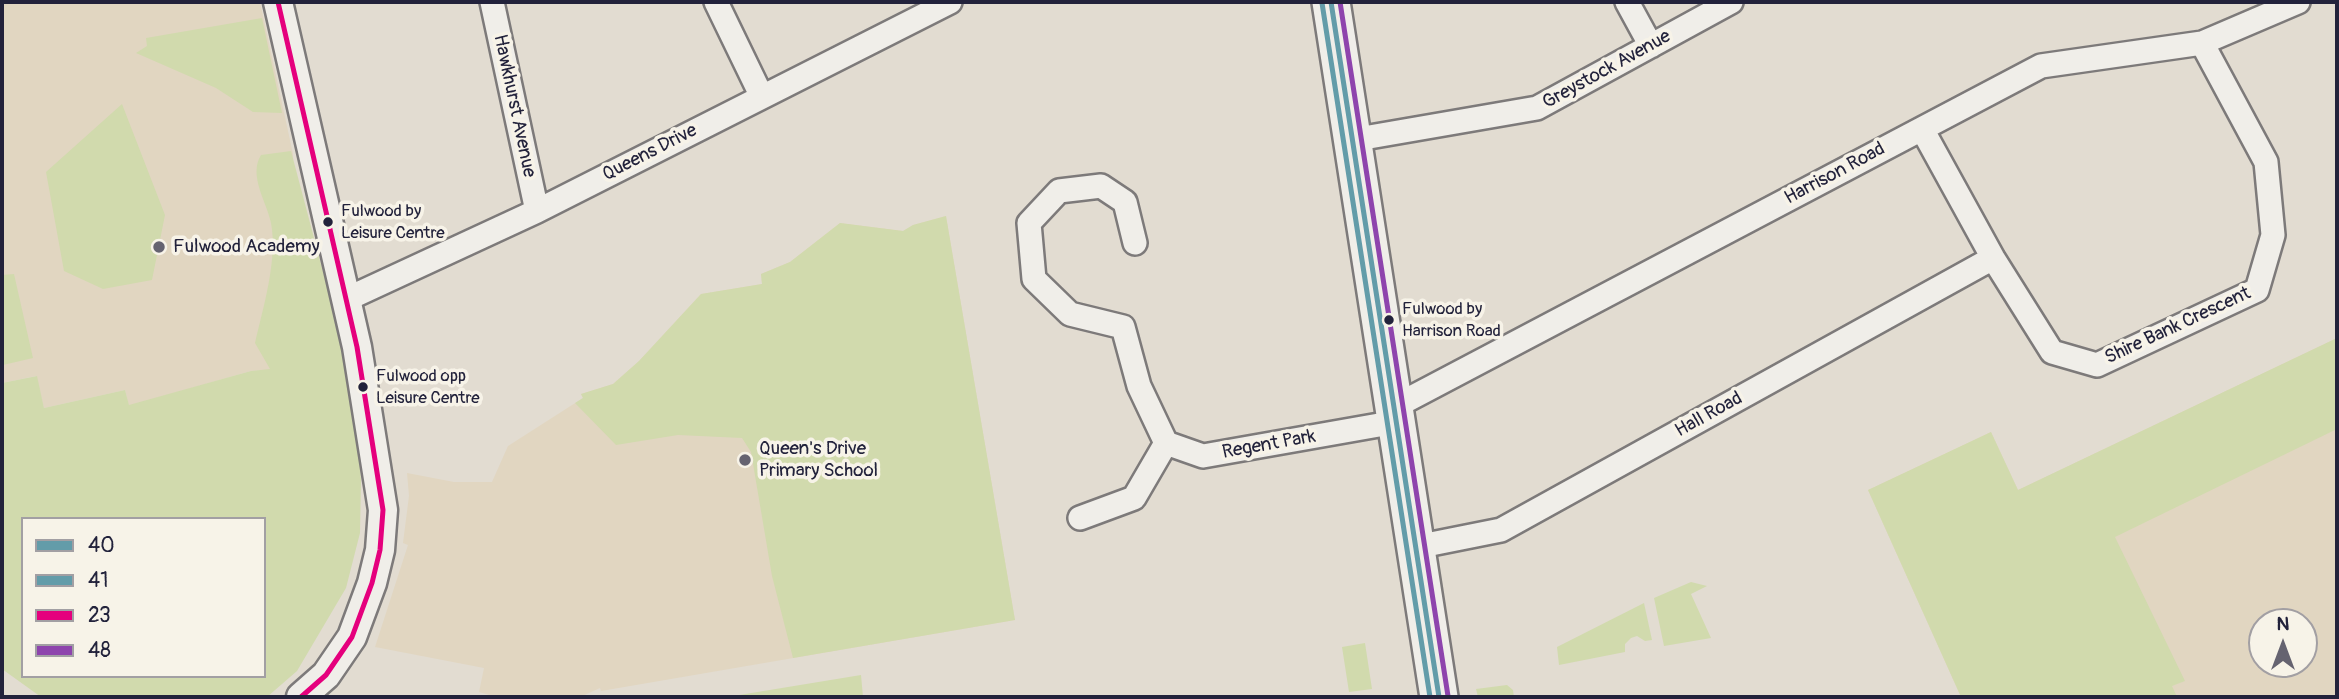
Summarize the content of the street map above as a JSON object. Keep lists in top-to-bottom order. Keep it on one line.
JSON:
{"streets":{"street":["Greystock Avenue","Hawkhurst Avenue","Queens Drive","Harrison Road","Shire Bank Crescent","Hall Road","Regent Park"]},"crossings":[["Hawkhurst Avenue","Queens Drive"],["Harrison Road","Shire Bank Crescent"],["Harrison Road","Regent Park"],["Shire Bank Crescent","Hall Road"]],"places":["Fulwood by Leisure Centre","Fulwood Academy","Fulwood by Harrison Road","Fulwood opp Leisure Centre","Queen's Drive Primary School"],"lines":["transit line 40","transit line 23","transit line 48","transit line 41"],"legend":["40","41","23","48"],"north":"top"}
